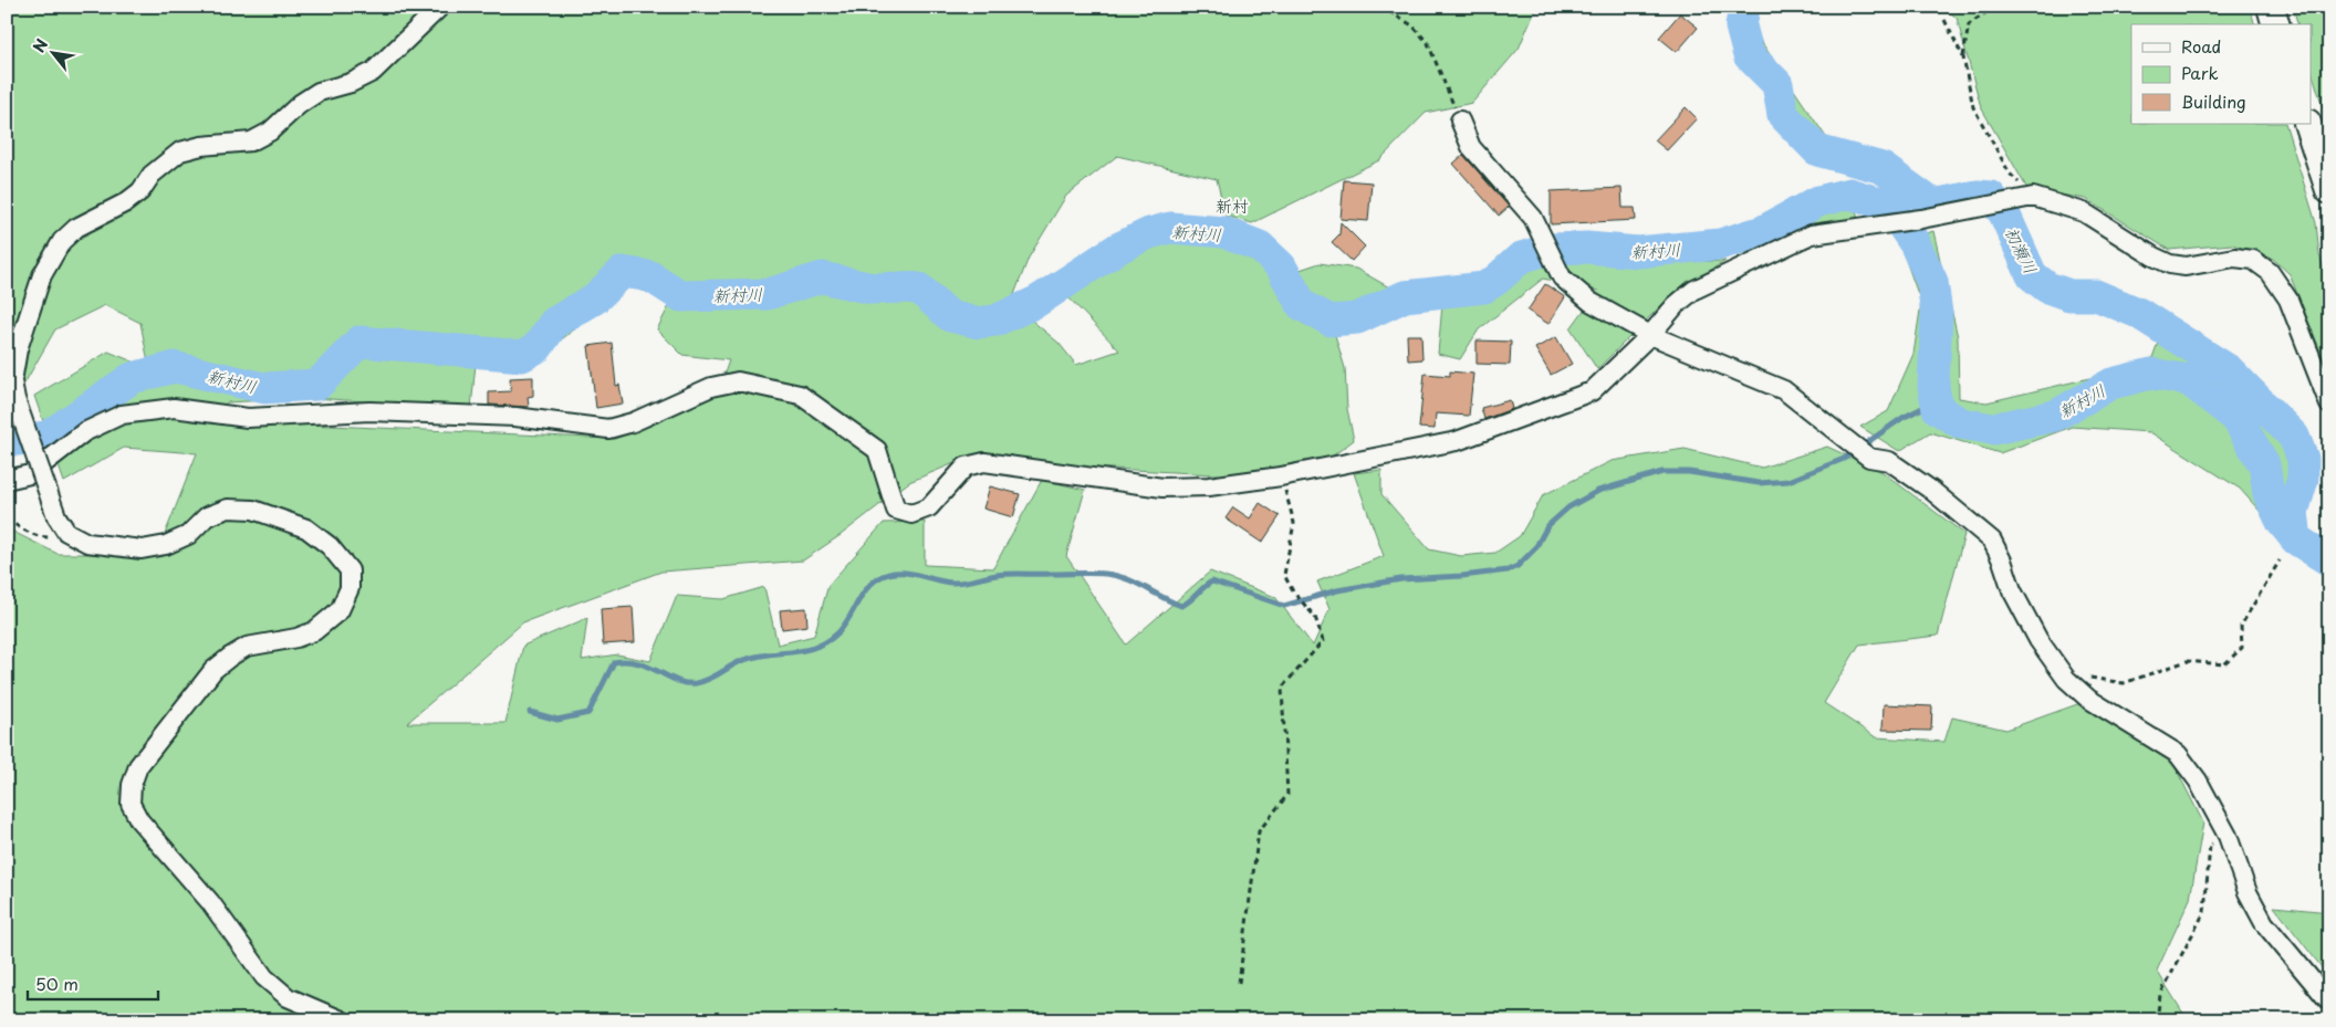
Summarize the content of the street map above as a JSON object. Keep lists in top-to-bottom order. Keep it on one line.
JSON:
{"districts":["新村"],"water":["新村川","初瀬川"],"legend":["Road","Park","Building"],"scale_bar":"50 m","north":"top left"}
